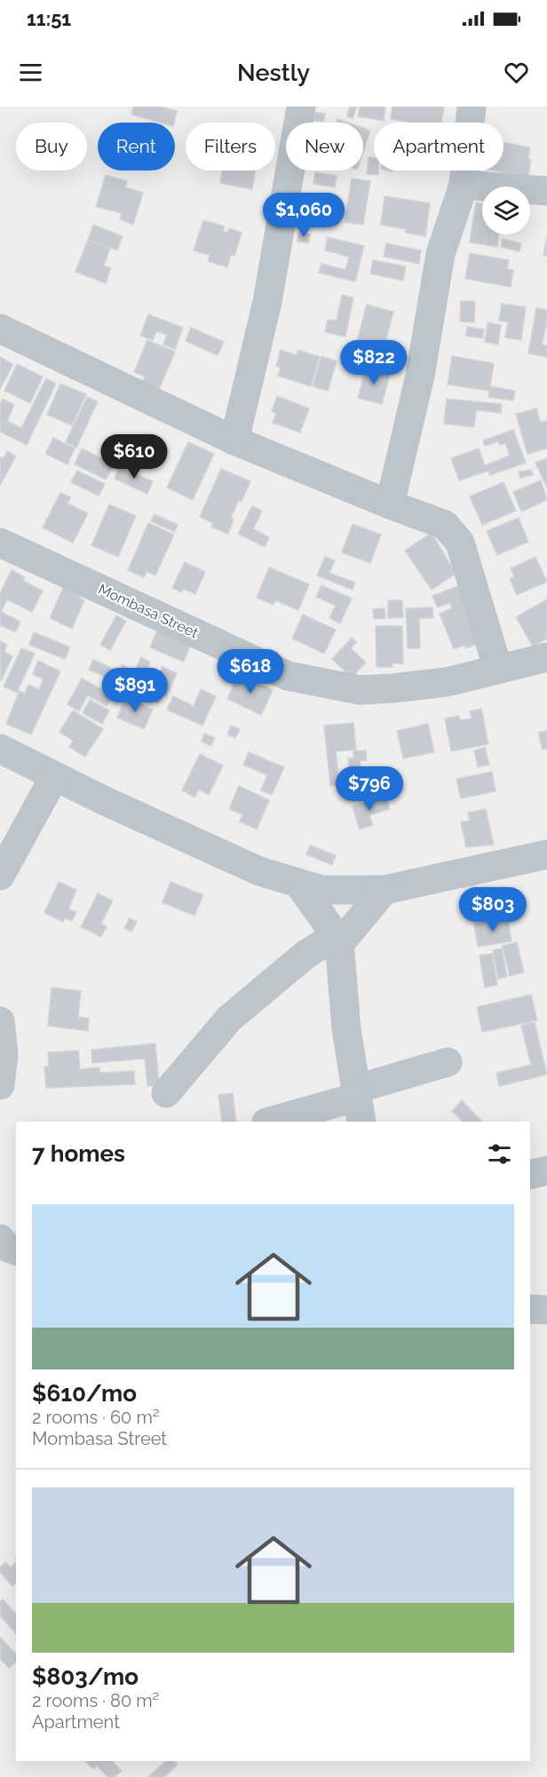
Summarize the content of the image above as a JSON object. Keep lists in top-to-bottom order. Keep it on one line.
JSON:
{"streets":{"street":["Mombasa Street"]},"page":{"status":"11:51","header":"Nestly","chip":["Buy","Rent","Filters","New","Apartment"],"price":["$1,060","$822","$610","$618","$891","$796","$803"],"heading":"7 homes","list":[{"name":"$610/mo","note":"2 rooms · 60 m² · Mombasa Street"},{"name":"$803/mo","note":"2 rooms · 80 m² · Apartment"}]}}
